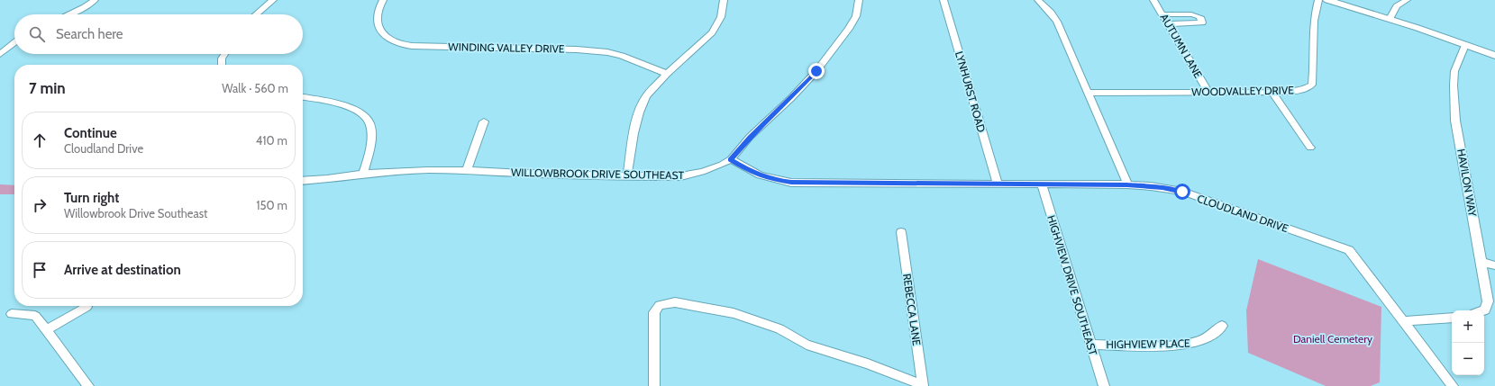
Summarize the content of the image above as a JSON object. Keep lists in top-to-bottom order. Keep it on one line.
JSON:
{"streets":{"street":["AUTUMN LANE","WINDING VALLEY DRIVE","WOODVALLEY DRIVE","LYNHURST ROAD","WILLOWBROOK DRIVE SOUTHEAST","HAVILON WAY","CLOUDLAND DRIVE","HIGHVIEW DRIVE SOUTHEAST","REBECCA LANE","HIGHVIEW PLACE"]},"crossings":[["AUTUMN LANE","WOODVALLEY DRIVE"],["LYNHURST ROAD","CLOUDLAND DRIVE"],["WILLOWBROOK DRIVE SOUTHEAST","CLOUDLAND DRIVE"],["CLOUDLAND DRIVE","HIGHVIEW DRIVE SOUTHEAST"],["HIGHVIEW DRIVE SOUTHEAST","HIGHVIEW PLACE"]],"parks":["Daniell Cemetery"],"page":{"search":"Search here","heading":["7 min","Walk · 560 m"],"list":[["Continue","Cloudland Drive","410 m"],["Turn right","Willowbrook Drive Southeast","150 m"],"Arrive at destination"],"map_buttons":["+","−"]}}
